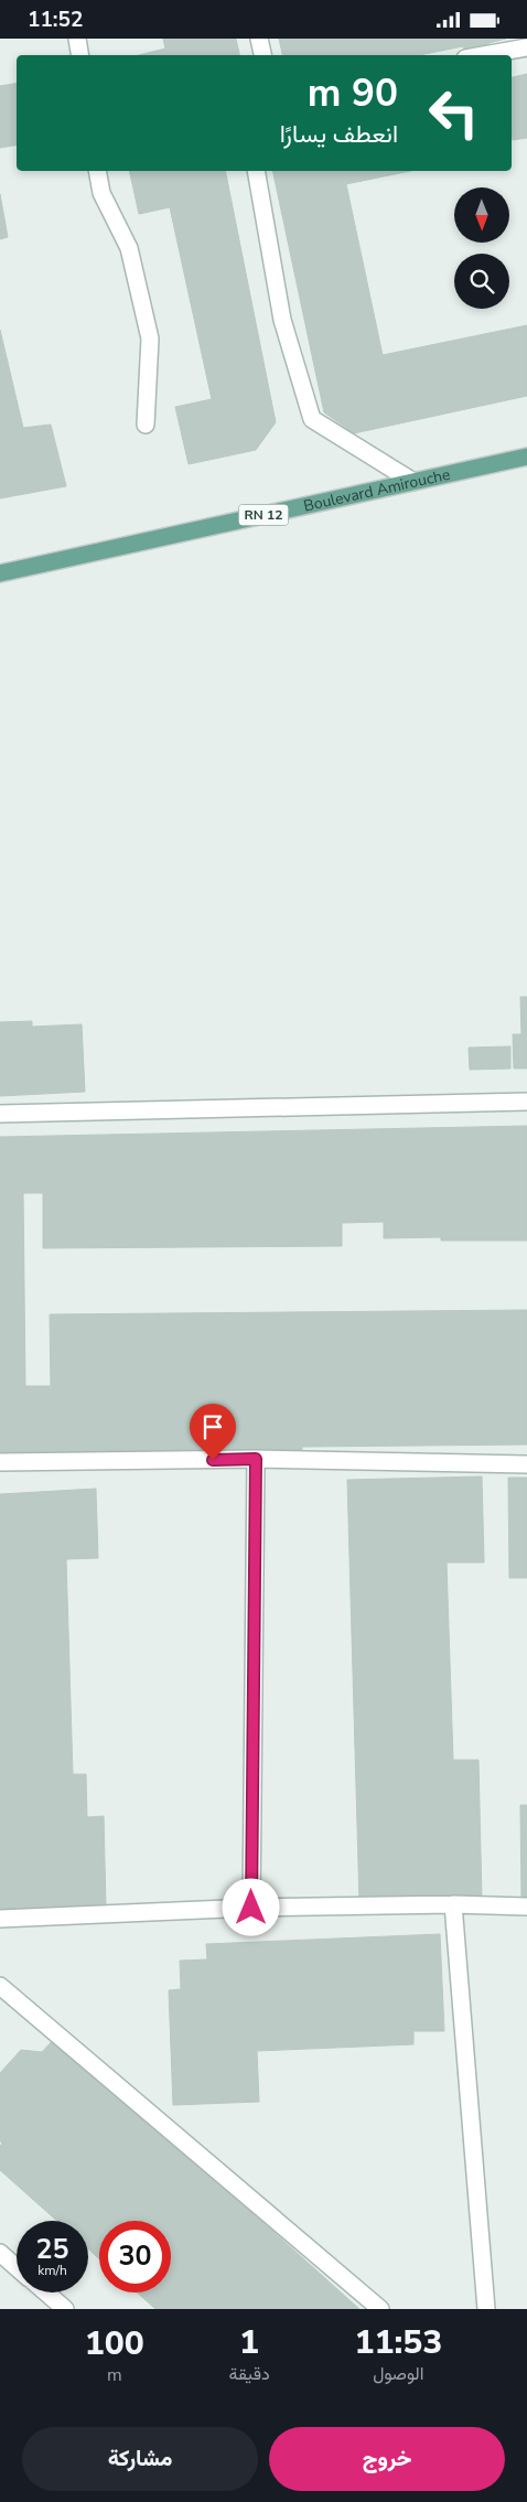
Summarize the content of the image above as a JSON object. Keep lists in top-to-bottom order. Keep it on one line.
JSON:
{"streets":{"main road":["Boulevard Amirouche","RN 12"]},"north":"bottom","page":{"status":"11:52","turn":["90 m","انعطف يسارًا"],"speed":"25 km/h","limit":"30","eta":["11:53","الوصول","1","دقيقة","100","m"],"buttons":["خروج","مشاركة"]}}
